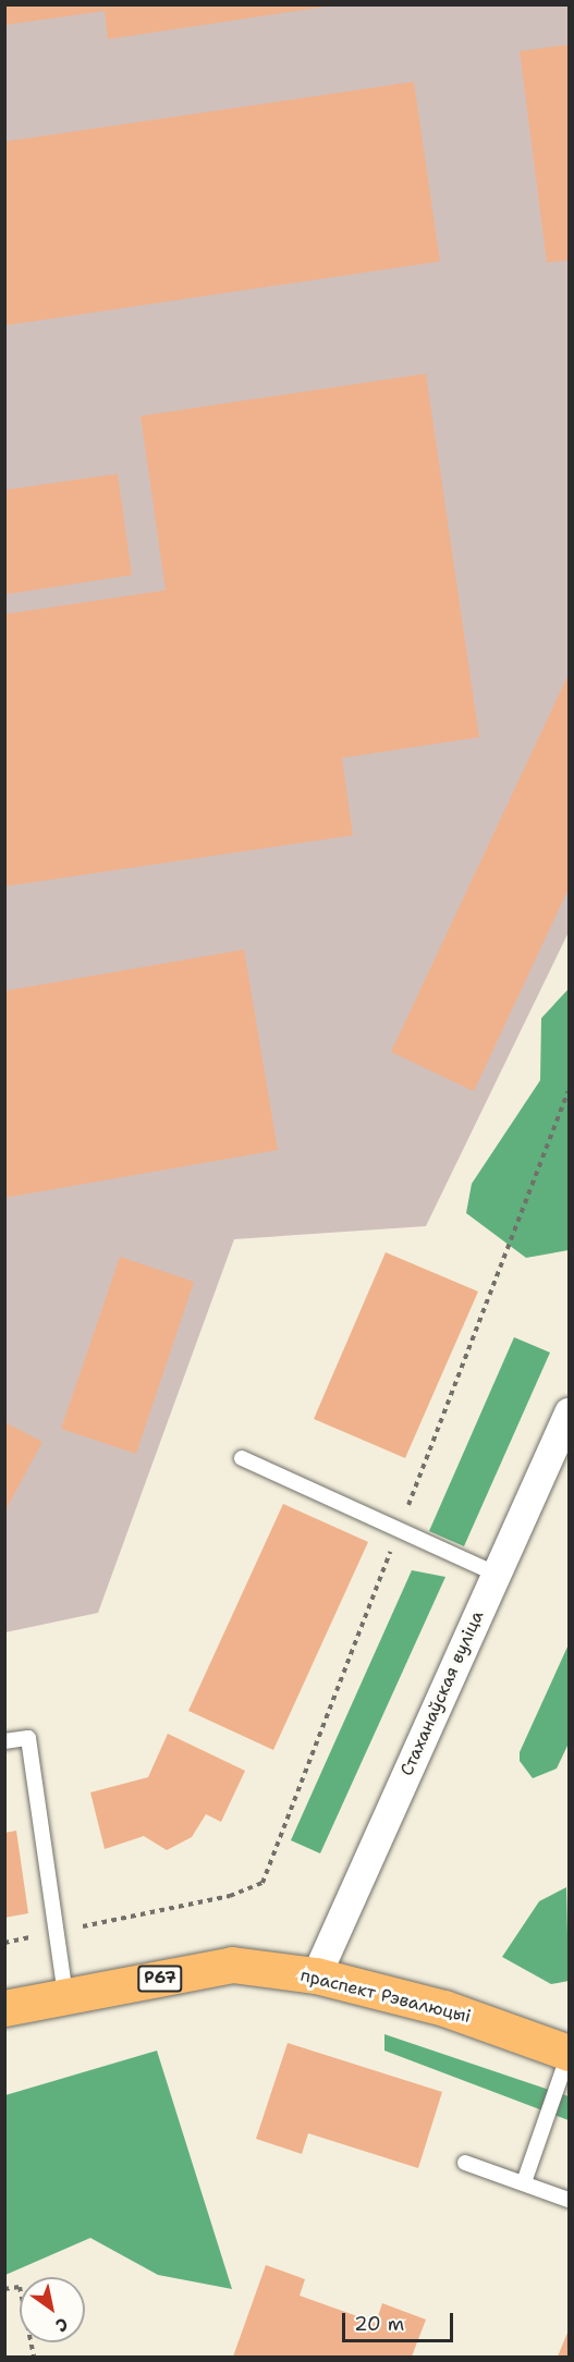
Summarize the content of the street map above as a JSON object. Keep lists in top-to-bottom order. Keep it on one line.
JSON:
{"streets":{"main road":["Р67","праспект Рэвалюцыі"],"street":["Стаханаўская вуліца"]},"crossings":[["Стаханаўская вуліца","праспект Рэвалюцыі"]],"scale_bar":"20 m","north":"bottom right"}
